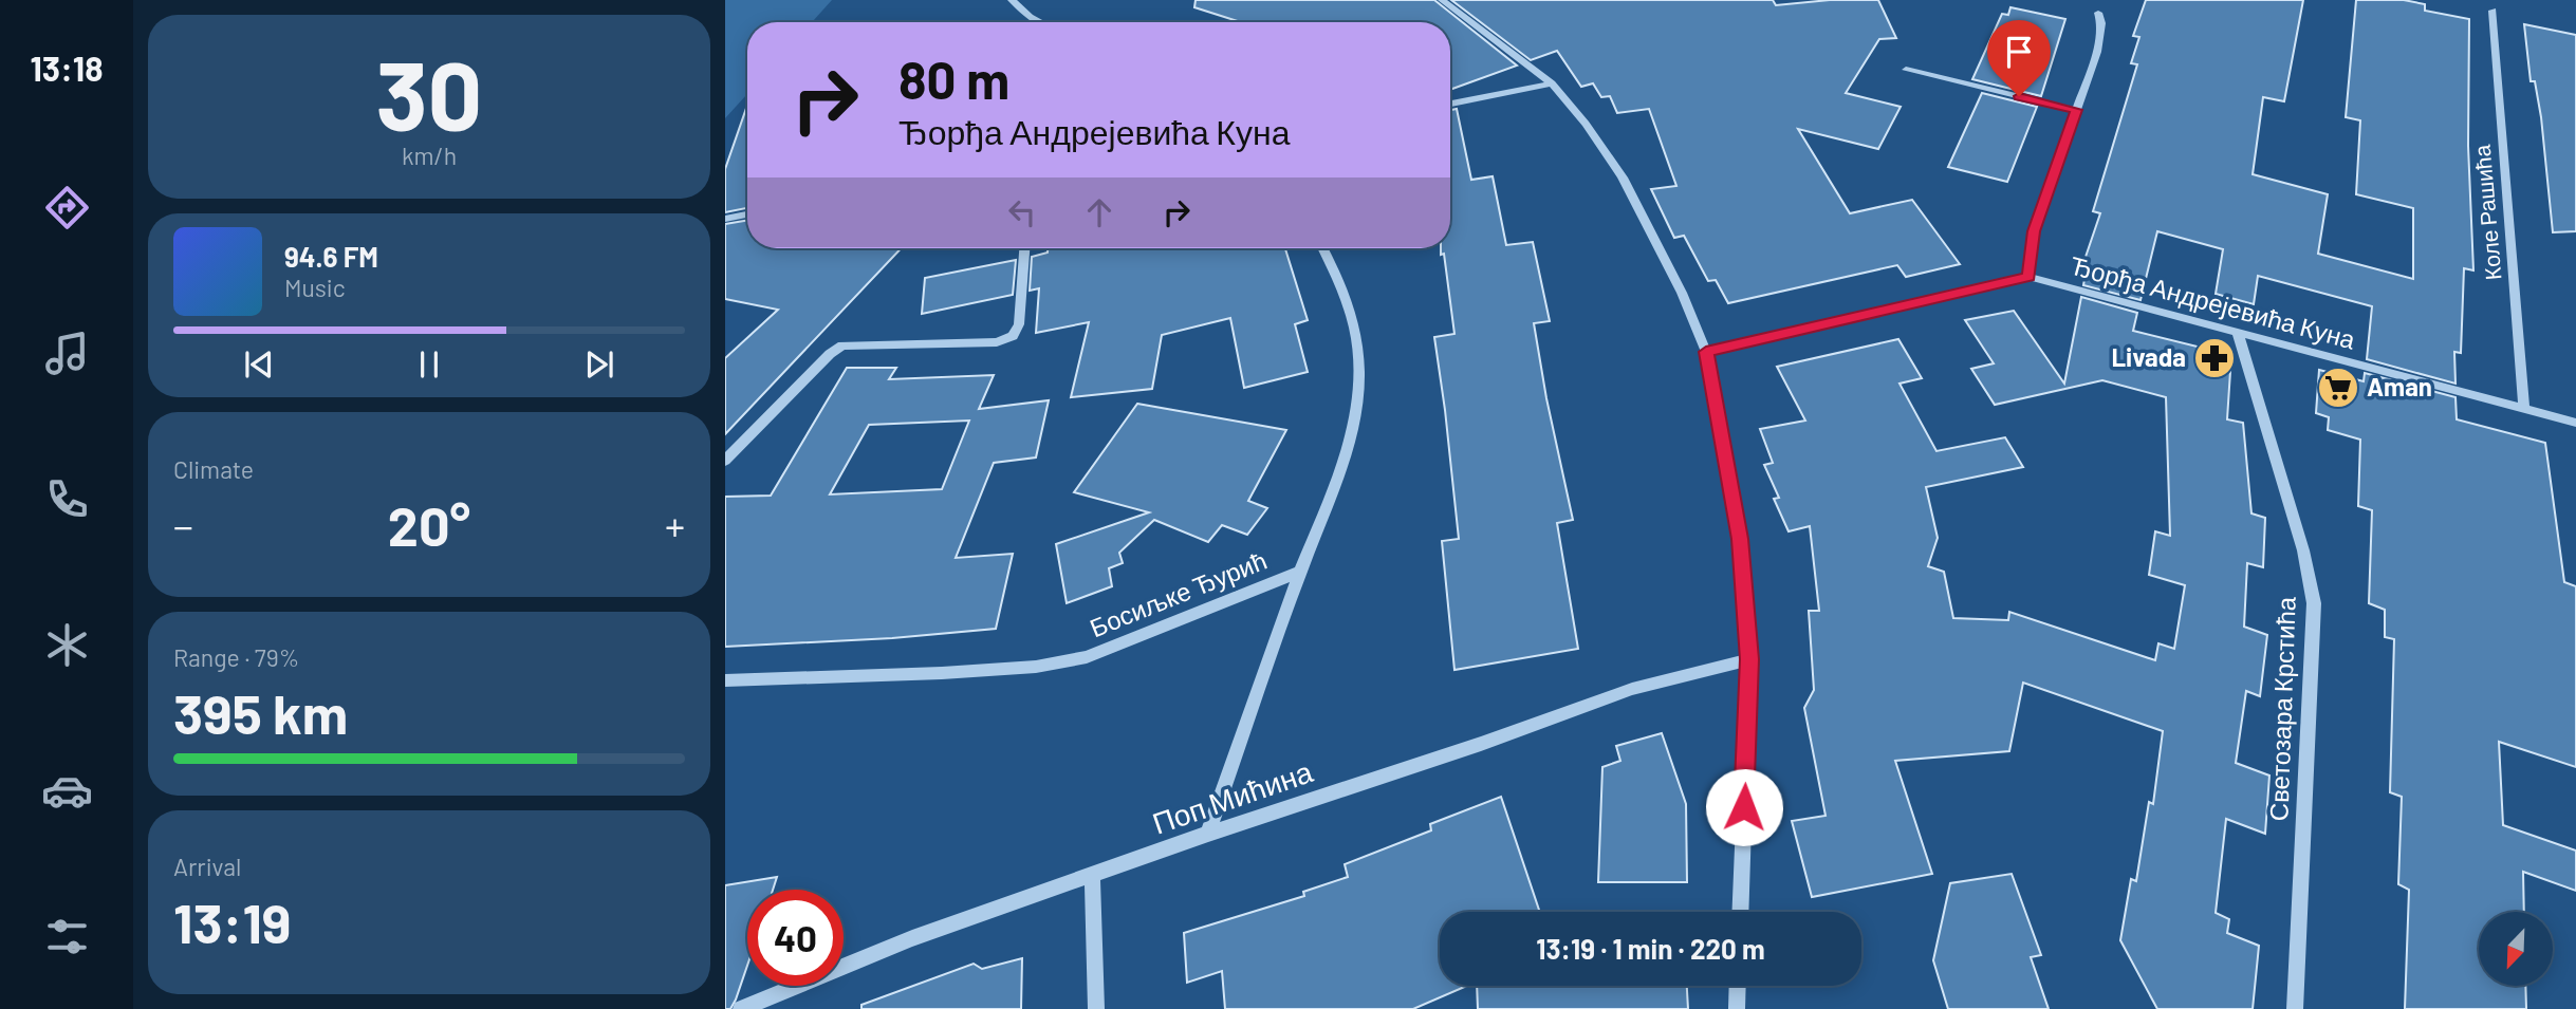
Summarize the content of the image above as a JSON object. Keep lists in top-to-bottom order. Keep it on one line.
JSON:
{"streets":{"street":["Коле Рашића","Ђорђа Андрејевића Куна","Босиљке Ђурић","Светозара Крстића","Поп Мићина"]},"crossings":[["Коле Рашића","Ђорђа Андрејевића Куна"],["Ђорђа Андрејевића Куна","Светозара Крстића"]],"places":{"pharmacy":["Livada"],"supermarket":["Aman"]},"north":"bottom left","page":{"tabs":"13:18","tile":[["30","km/h"],"Climate",["Range · 79%","395 km"],["Arrival","13:19"]],"turn":["80 m","Ђорђа Андрејевића Куна"],"song":["94.6 FM","Music"],"heat":["−","20°","+"],"limit":"40","trip":"13:19 · 1 min · 220 m"}}
